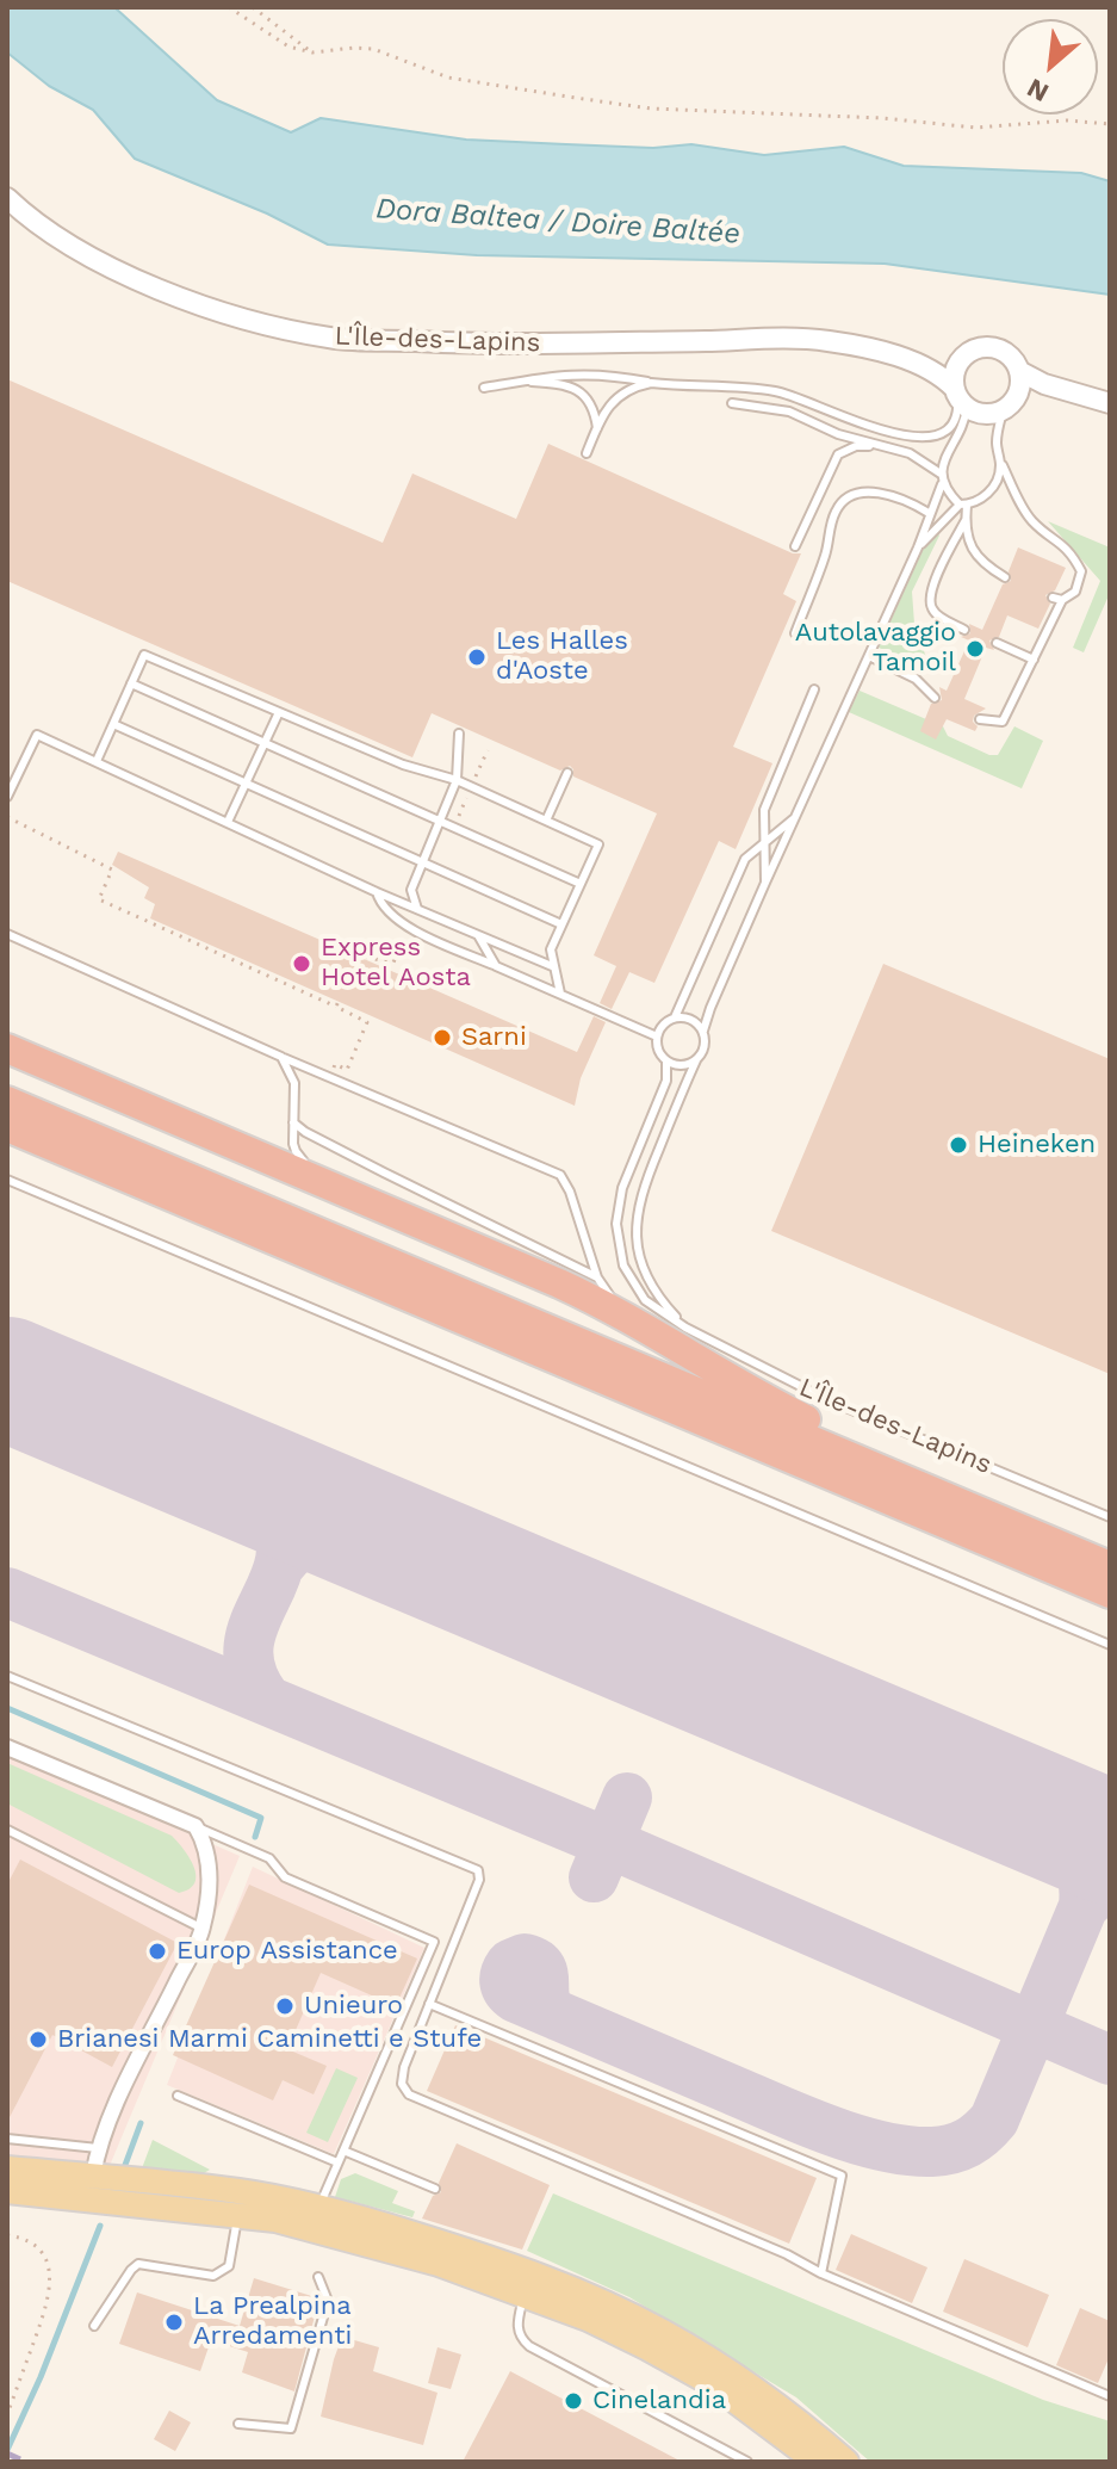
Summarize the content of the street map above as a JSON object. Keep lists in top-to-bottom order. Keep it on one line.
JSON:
{"streets":{"street":["L'Île-des-Lapins"]},"water":["Dora Baltea / Doire Baltée"],"places":["Autolavaggio Tamoil","Les Halles d'Aoste","Express Hotel Aosta","Sarni","Heineken","Europ Assistance","Unieuro","Brianesi Marmi Caminetti e Stufe","La Prealpina Arredamenti","Cinelandia"],"north":"bottom left"}
